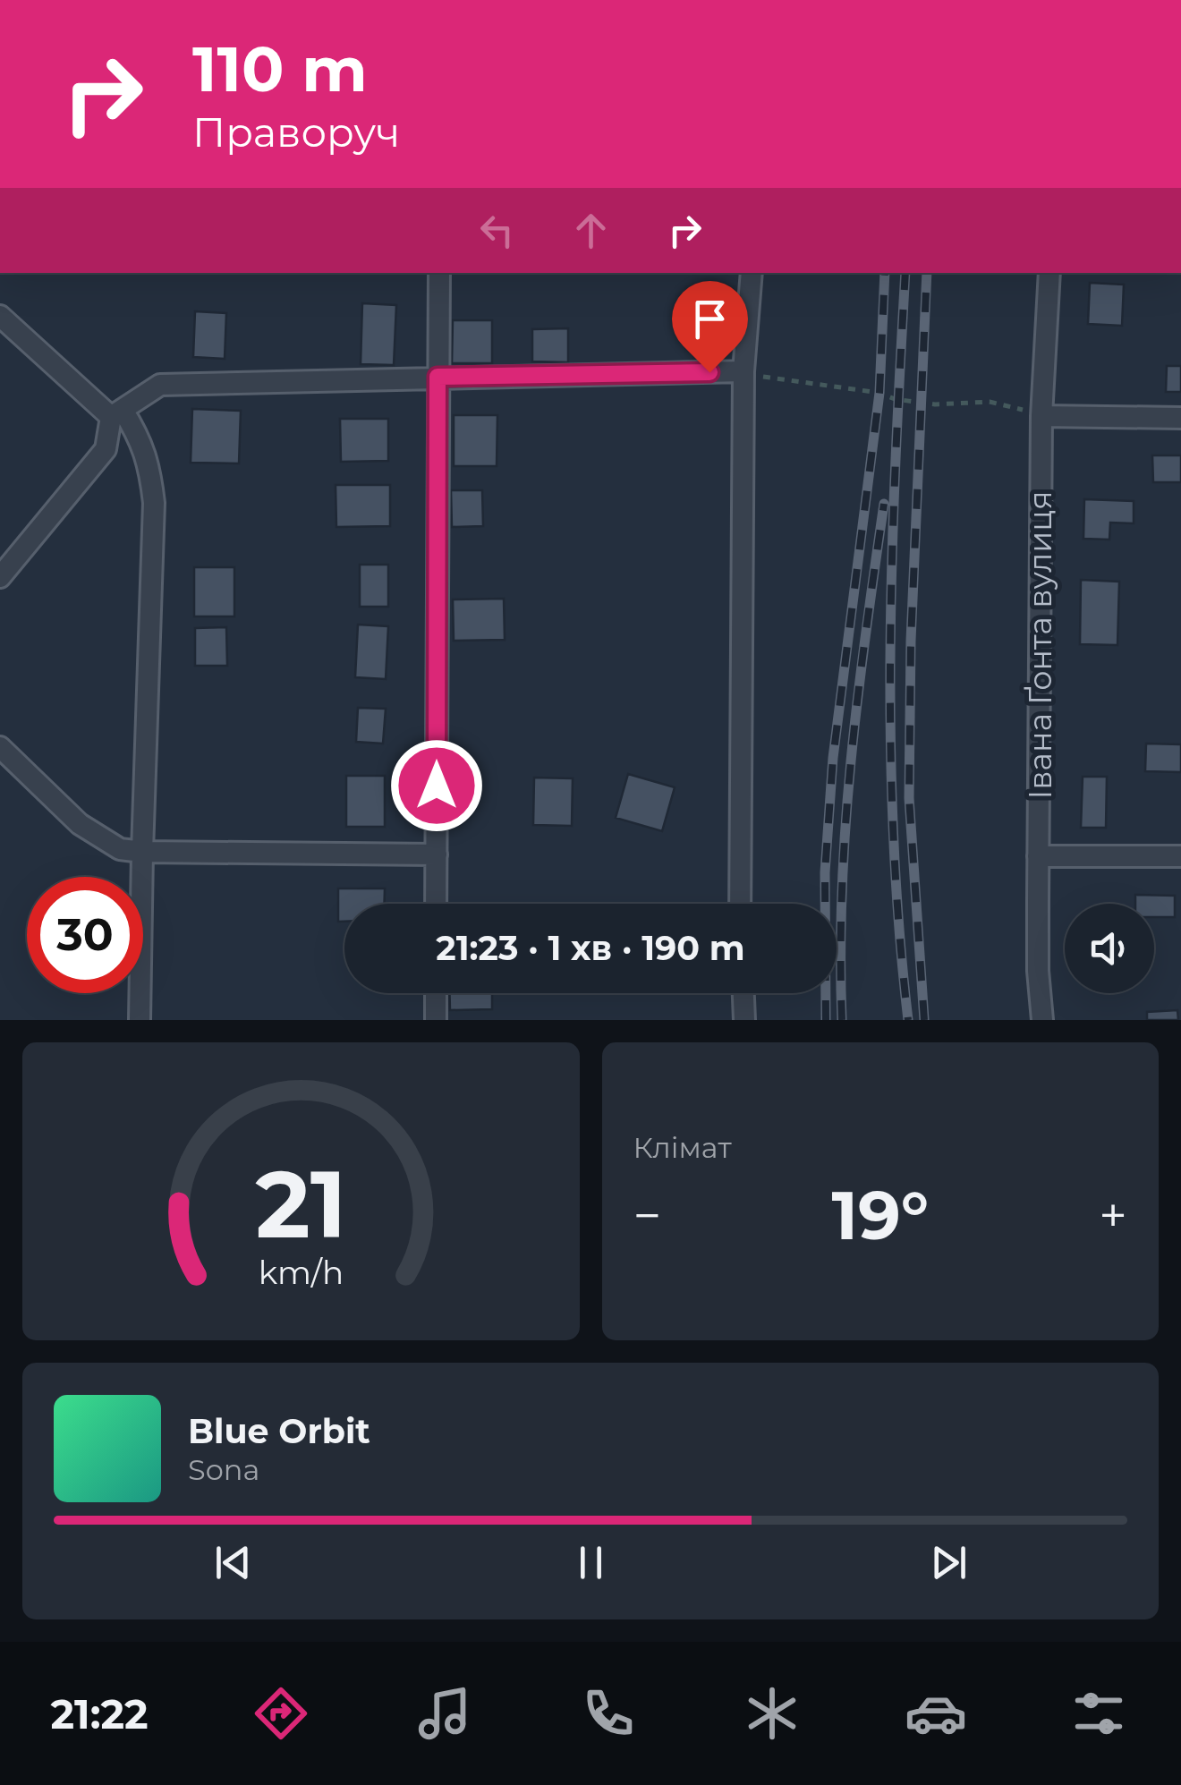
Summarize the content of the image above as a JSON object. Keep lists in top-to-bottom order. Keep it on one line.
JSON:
{"streets":{"street":["Івана Ґонта вулиця"]},"page":{"turn":["110 m","Праворуч"],"limit":"30","trip":"21:23 · 1 хв · 190 m","tile":"Клімат","heat":["−","19°","+"],"song":["Blue Orbit","Sona"],"tabs":"21:22","gauge":["21","km/h"]}}
